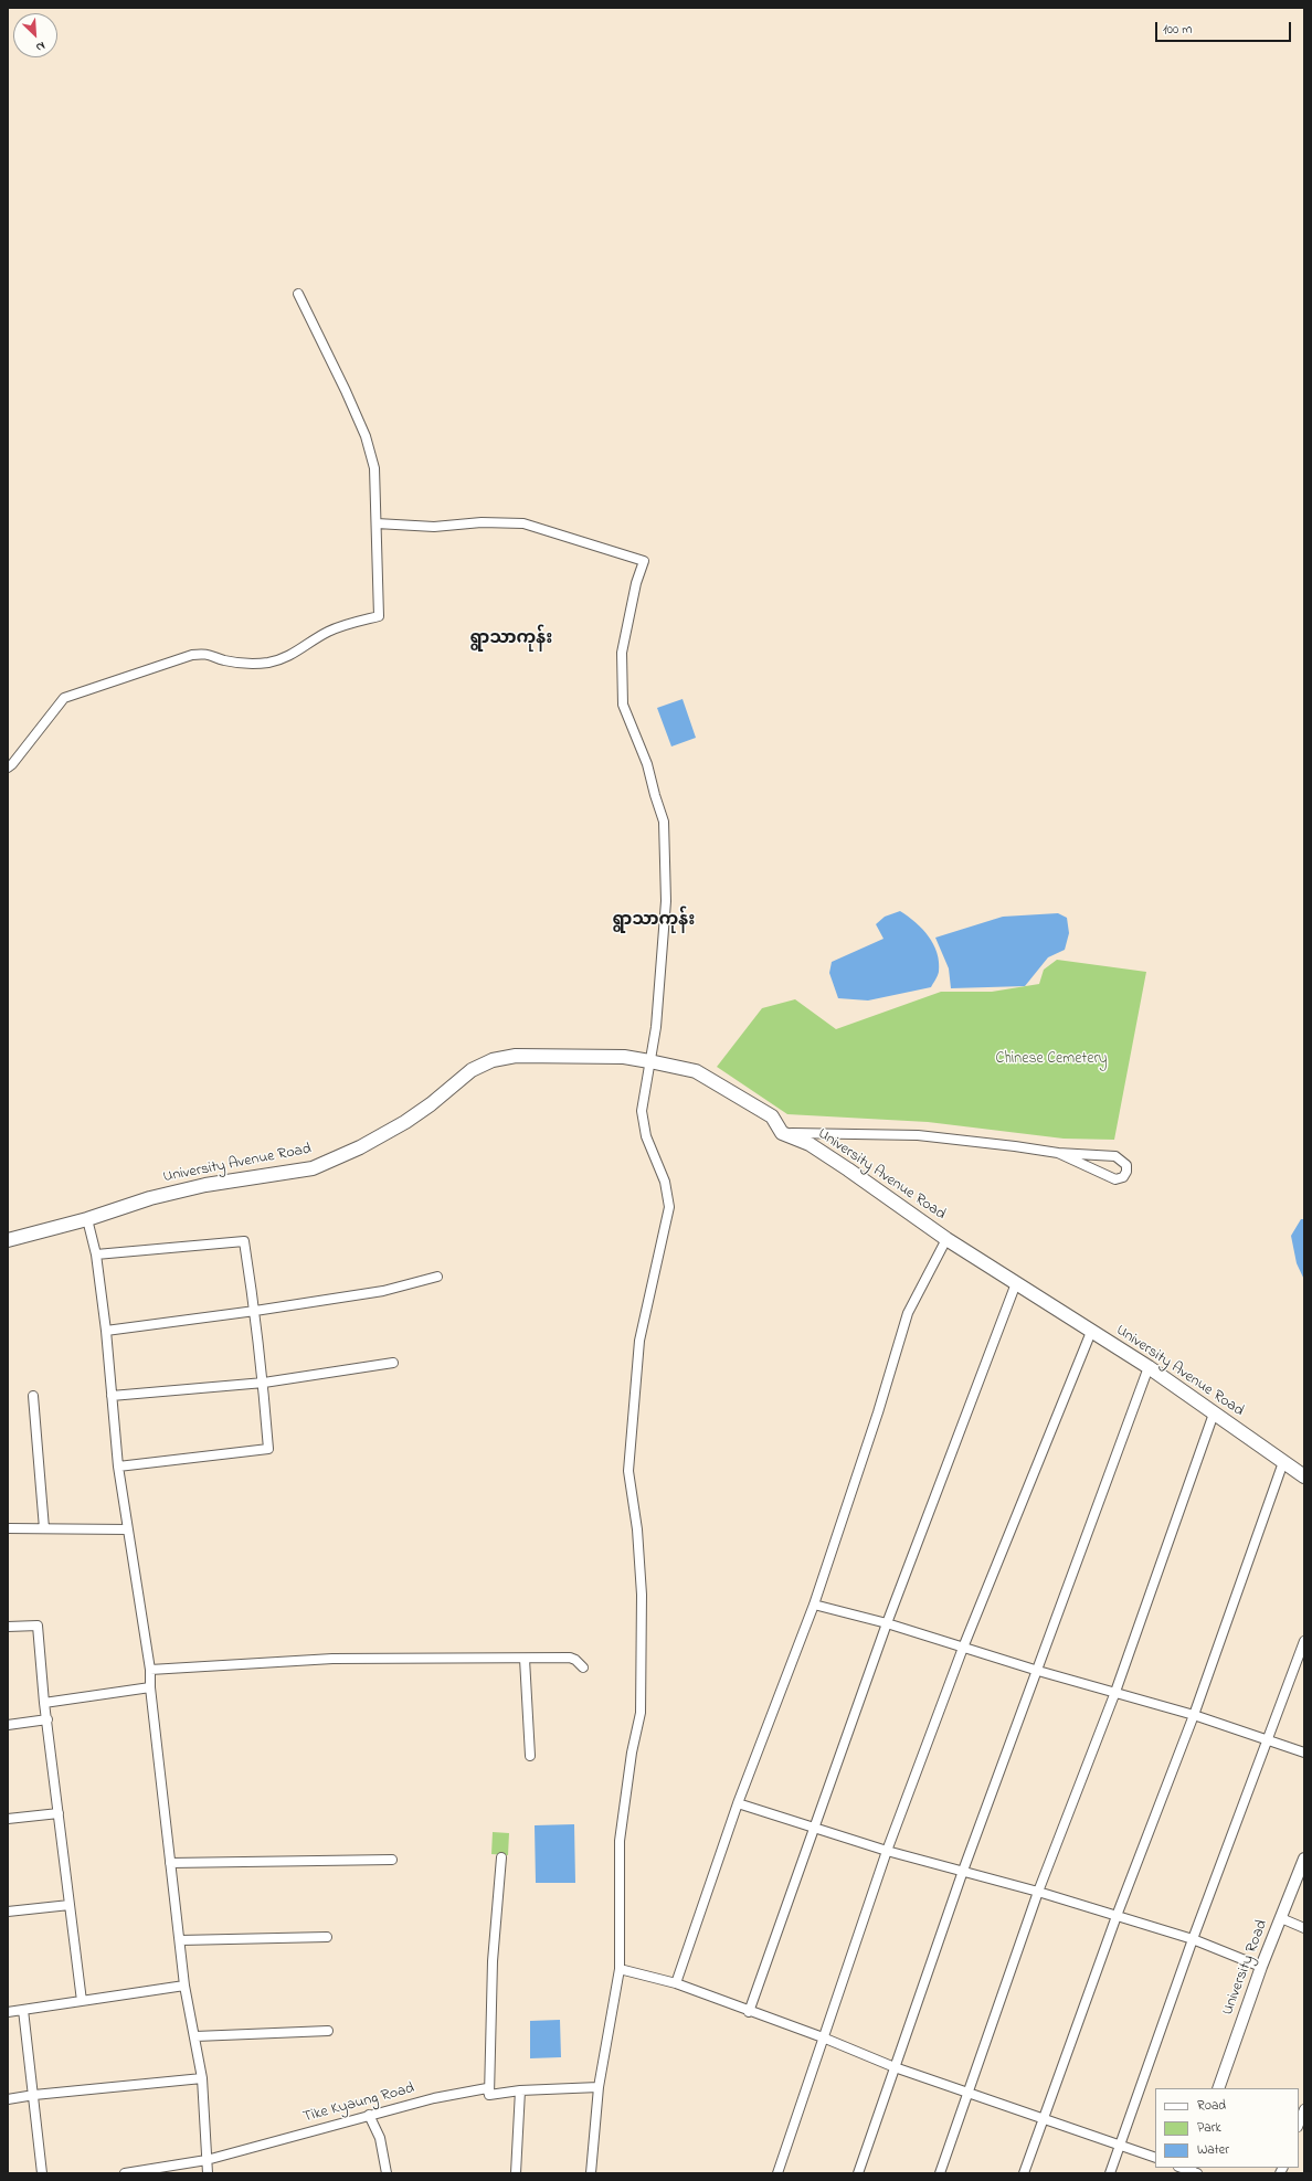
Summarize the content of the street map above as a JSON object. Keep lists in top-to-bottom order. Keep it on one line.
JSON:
{"streets":{"main road":["University Avenue Road"],"street":["University Road","Tike Kyaung Road"]},"districts":["ရွာသာကုန်း","ရွာသာကုန်း"],"parks":["Chinese Cemetery"],"legend":["Road","Park","Water"],"scale_bar":"100 m","north":"bottom right"}
